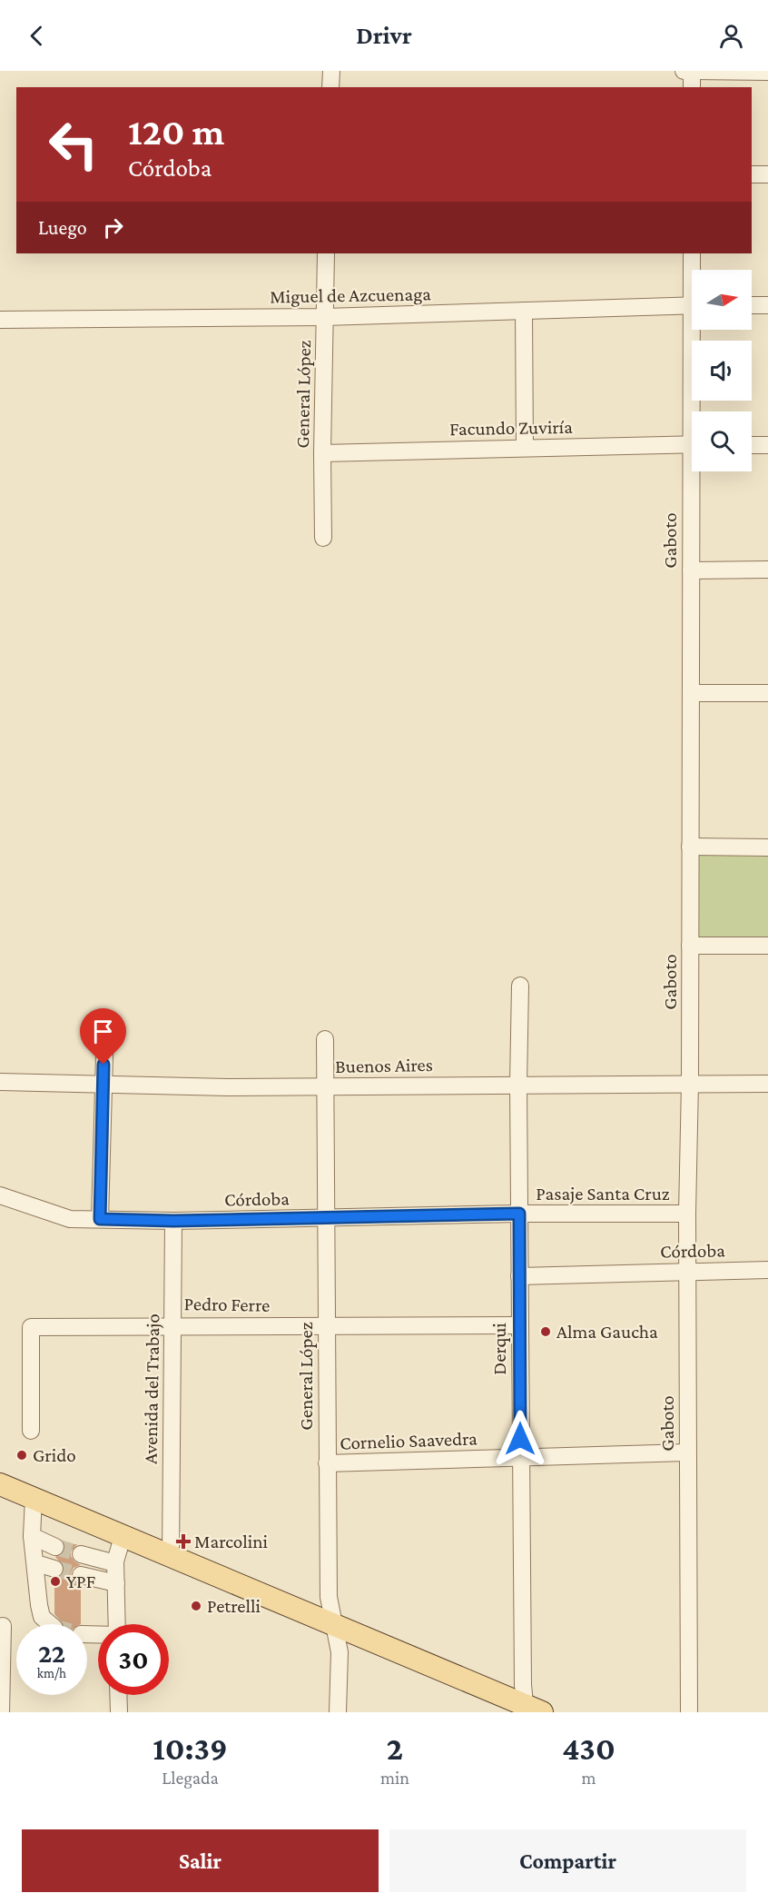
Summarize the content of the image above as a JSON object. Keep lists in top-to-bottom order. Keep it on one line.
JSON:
{"streets":{"street":["Miguel de Azcuenaga","General López","Facundo Zuviría","Gaboto","Buenos Aires","Pasaje Santa Cruz","Córdoba","Pedro Ferre","Derqui","Avenida del Trabajo","Cornelio Saavedra"]},"crossings":[["Miguel de Azcuenaga","General López"],["General López","Facundo Zuviría"],["General López","Buenos Aires"],["General López","Córdoba"],["General López","Pedro Ferre"],["General López","Cornelio Saavedra"],["Gaboto","Buenos Aires"],["Gaboto","Pasaje Santa Cruz"],["Gaboto","Córdoba"],["Gaboto","Cornelio Saavedra"],["Buenos Aires","Derqui"],["Pasaje Santa Cruz","Córdoba"],["Pasaje Santa Cruz","Derqui"],["Córdoba","Derqui"],["Córdoba","Avenida del Trabajo"],["Pedro Ferre","Derqui"],["Pedro Ferre","Avenida del Trabajo"],["Derqui","Cornelio Saavedra"]],"places":{"other":["Alma Gaucha","Grido","YPF","Petrelli"],"health":["Marcolini"]},"north":"right","page":{"header":"Drivr","turn":["120 m","Córdoba"],"then":"Luego","speed":"22 km/h","limit":"30","eta":["10:39","Llegada","2","min","430","m"],"buttons":["Salir","Compartir"]}}
